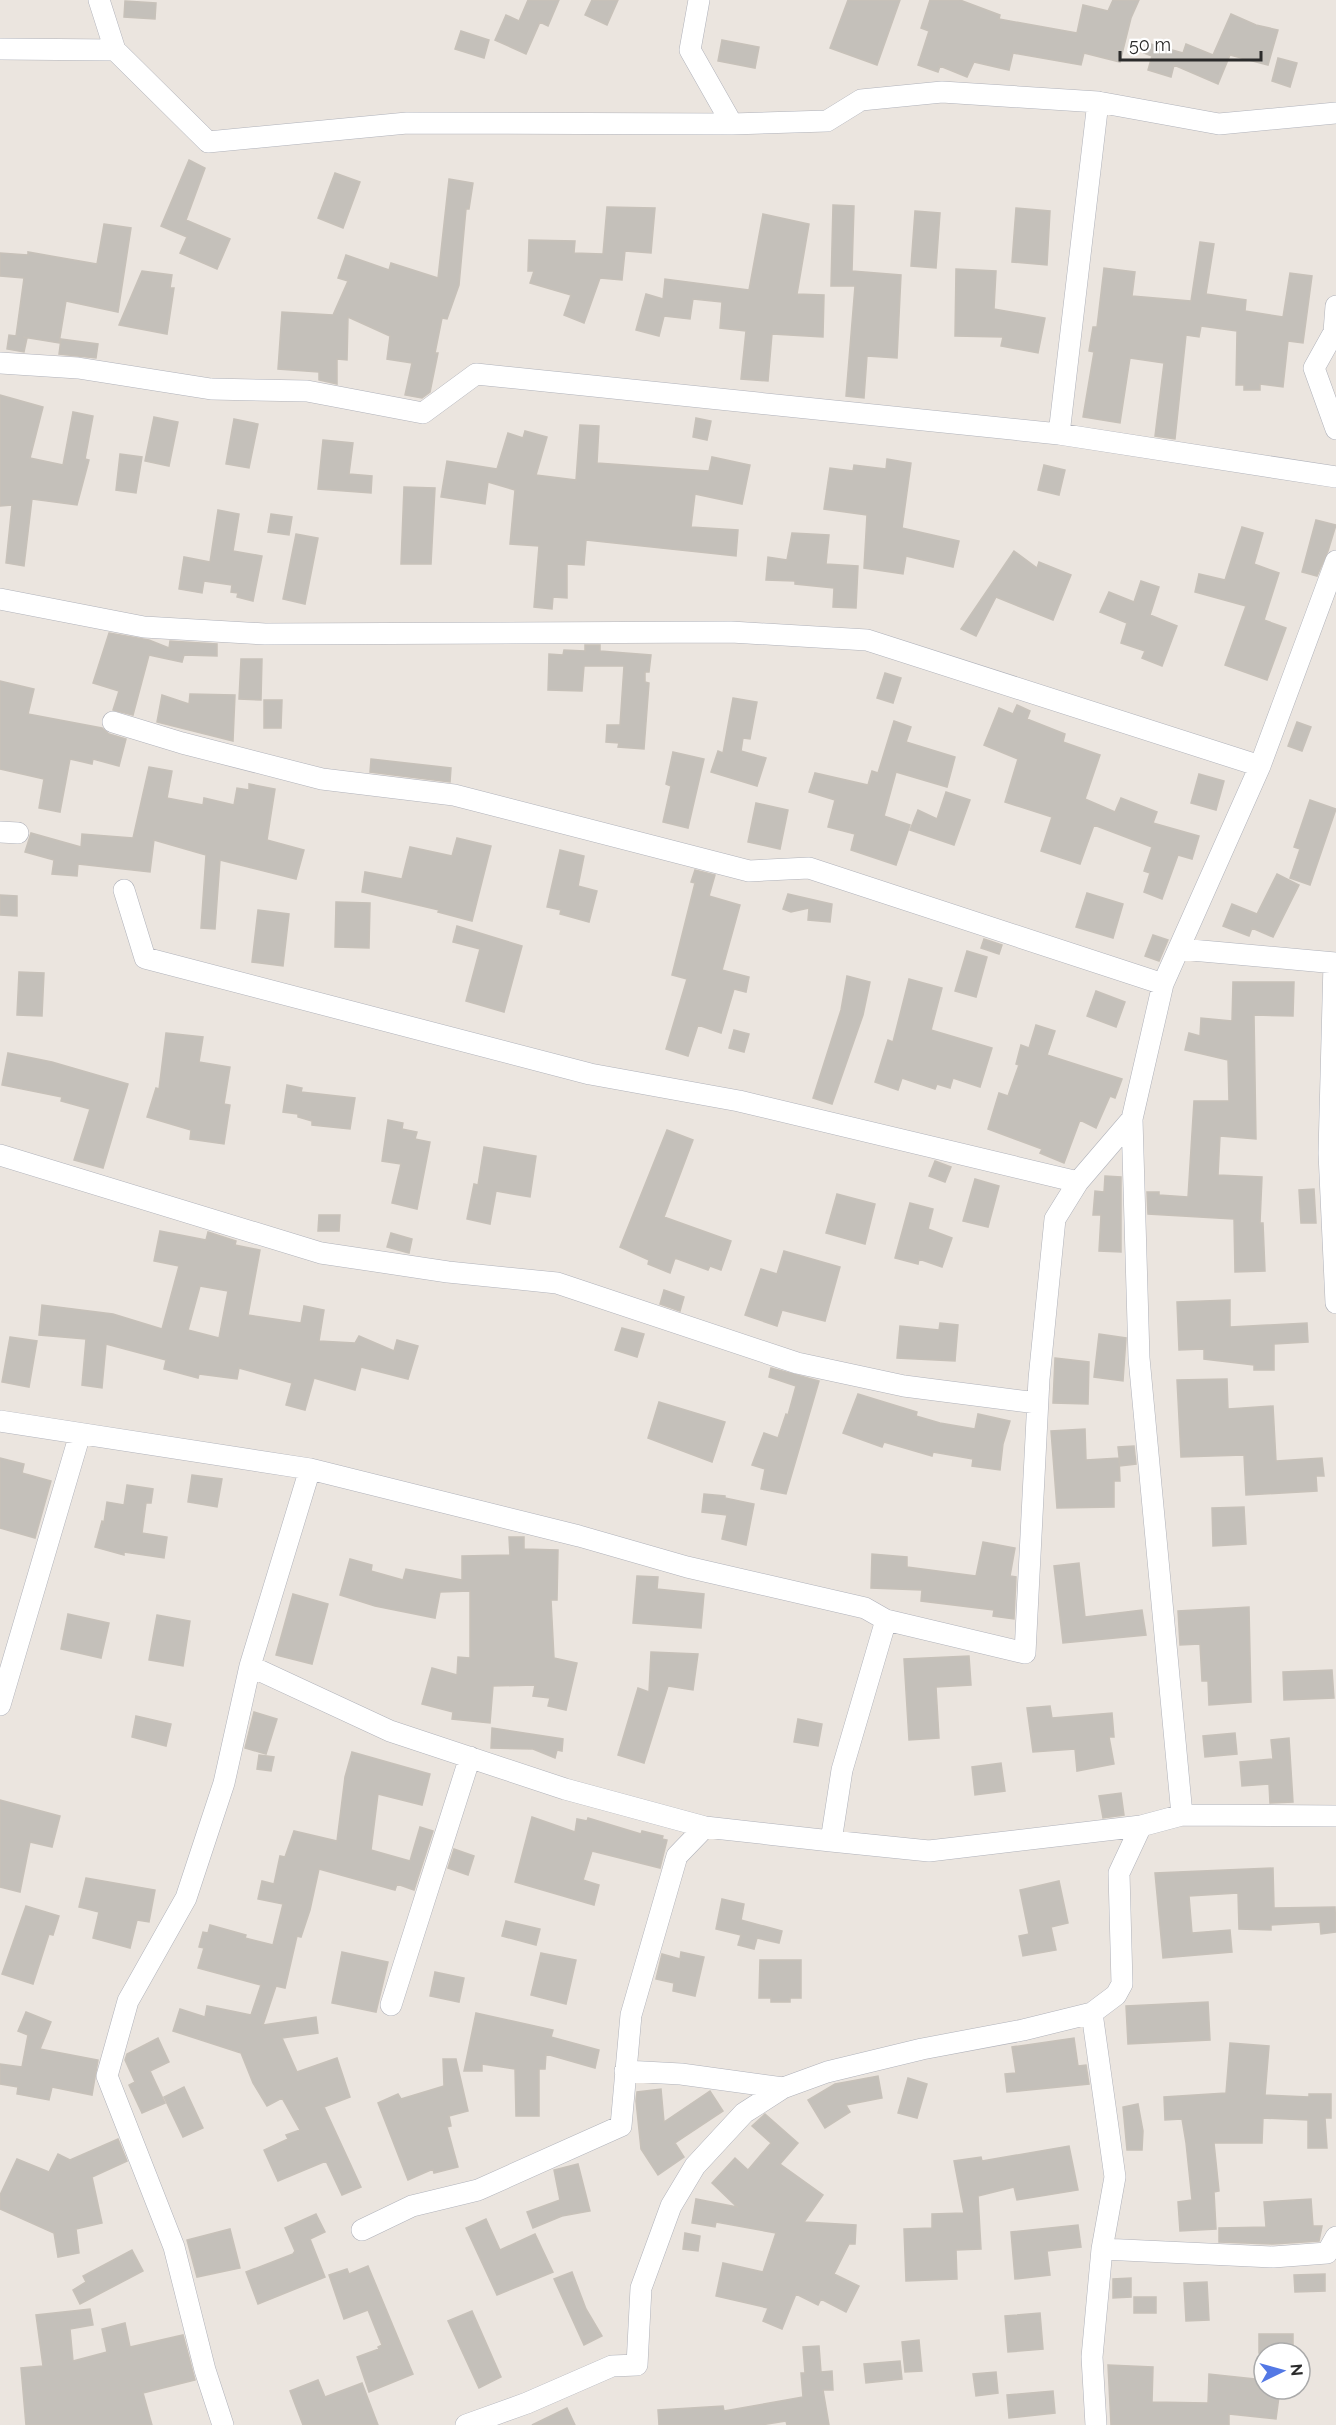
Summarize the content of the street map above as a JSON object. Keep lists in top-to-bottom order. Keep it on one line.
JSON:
{"scale_bar":"50 m","north":"right"}
